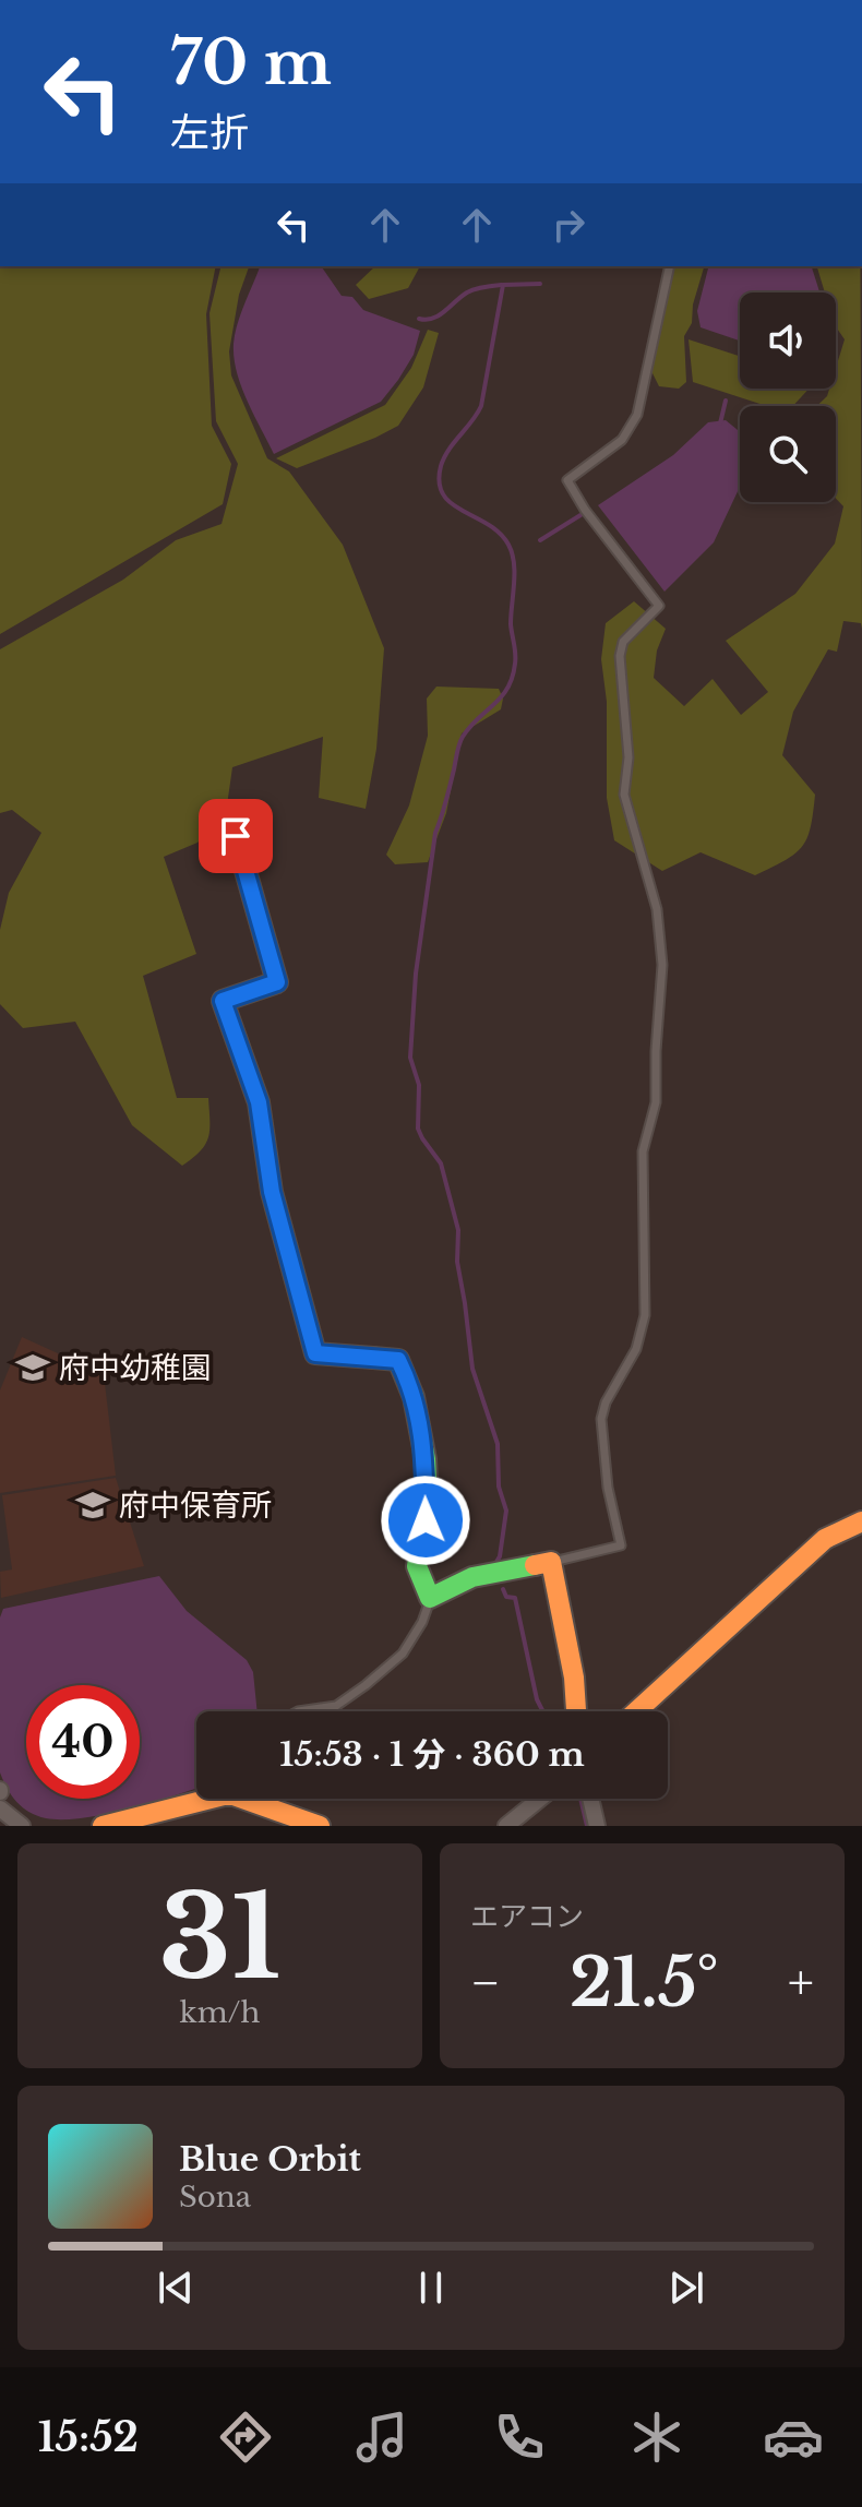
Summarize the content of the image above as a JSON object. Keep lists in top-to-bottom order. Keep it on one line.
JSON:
{"places":{"school or university":["府中幼稚園","府中保育所"]},"page":{"turn":["70 m","左折"],"limit":"40","trip":"15:53 · 1 分 · 360 m","tile":[["31","km/h"],"エアコン"],"heat":["−","21.5°","+"],"song":["Blue Orbit","Sona"],"tabs":"15:52"}}
